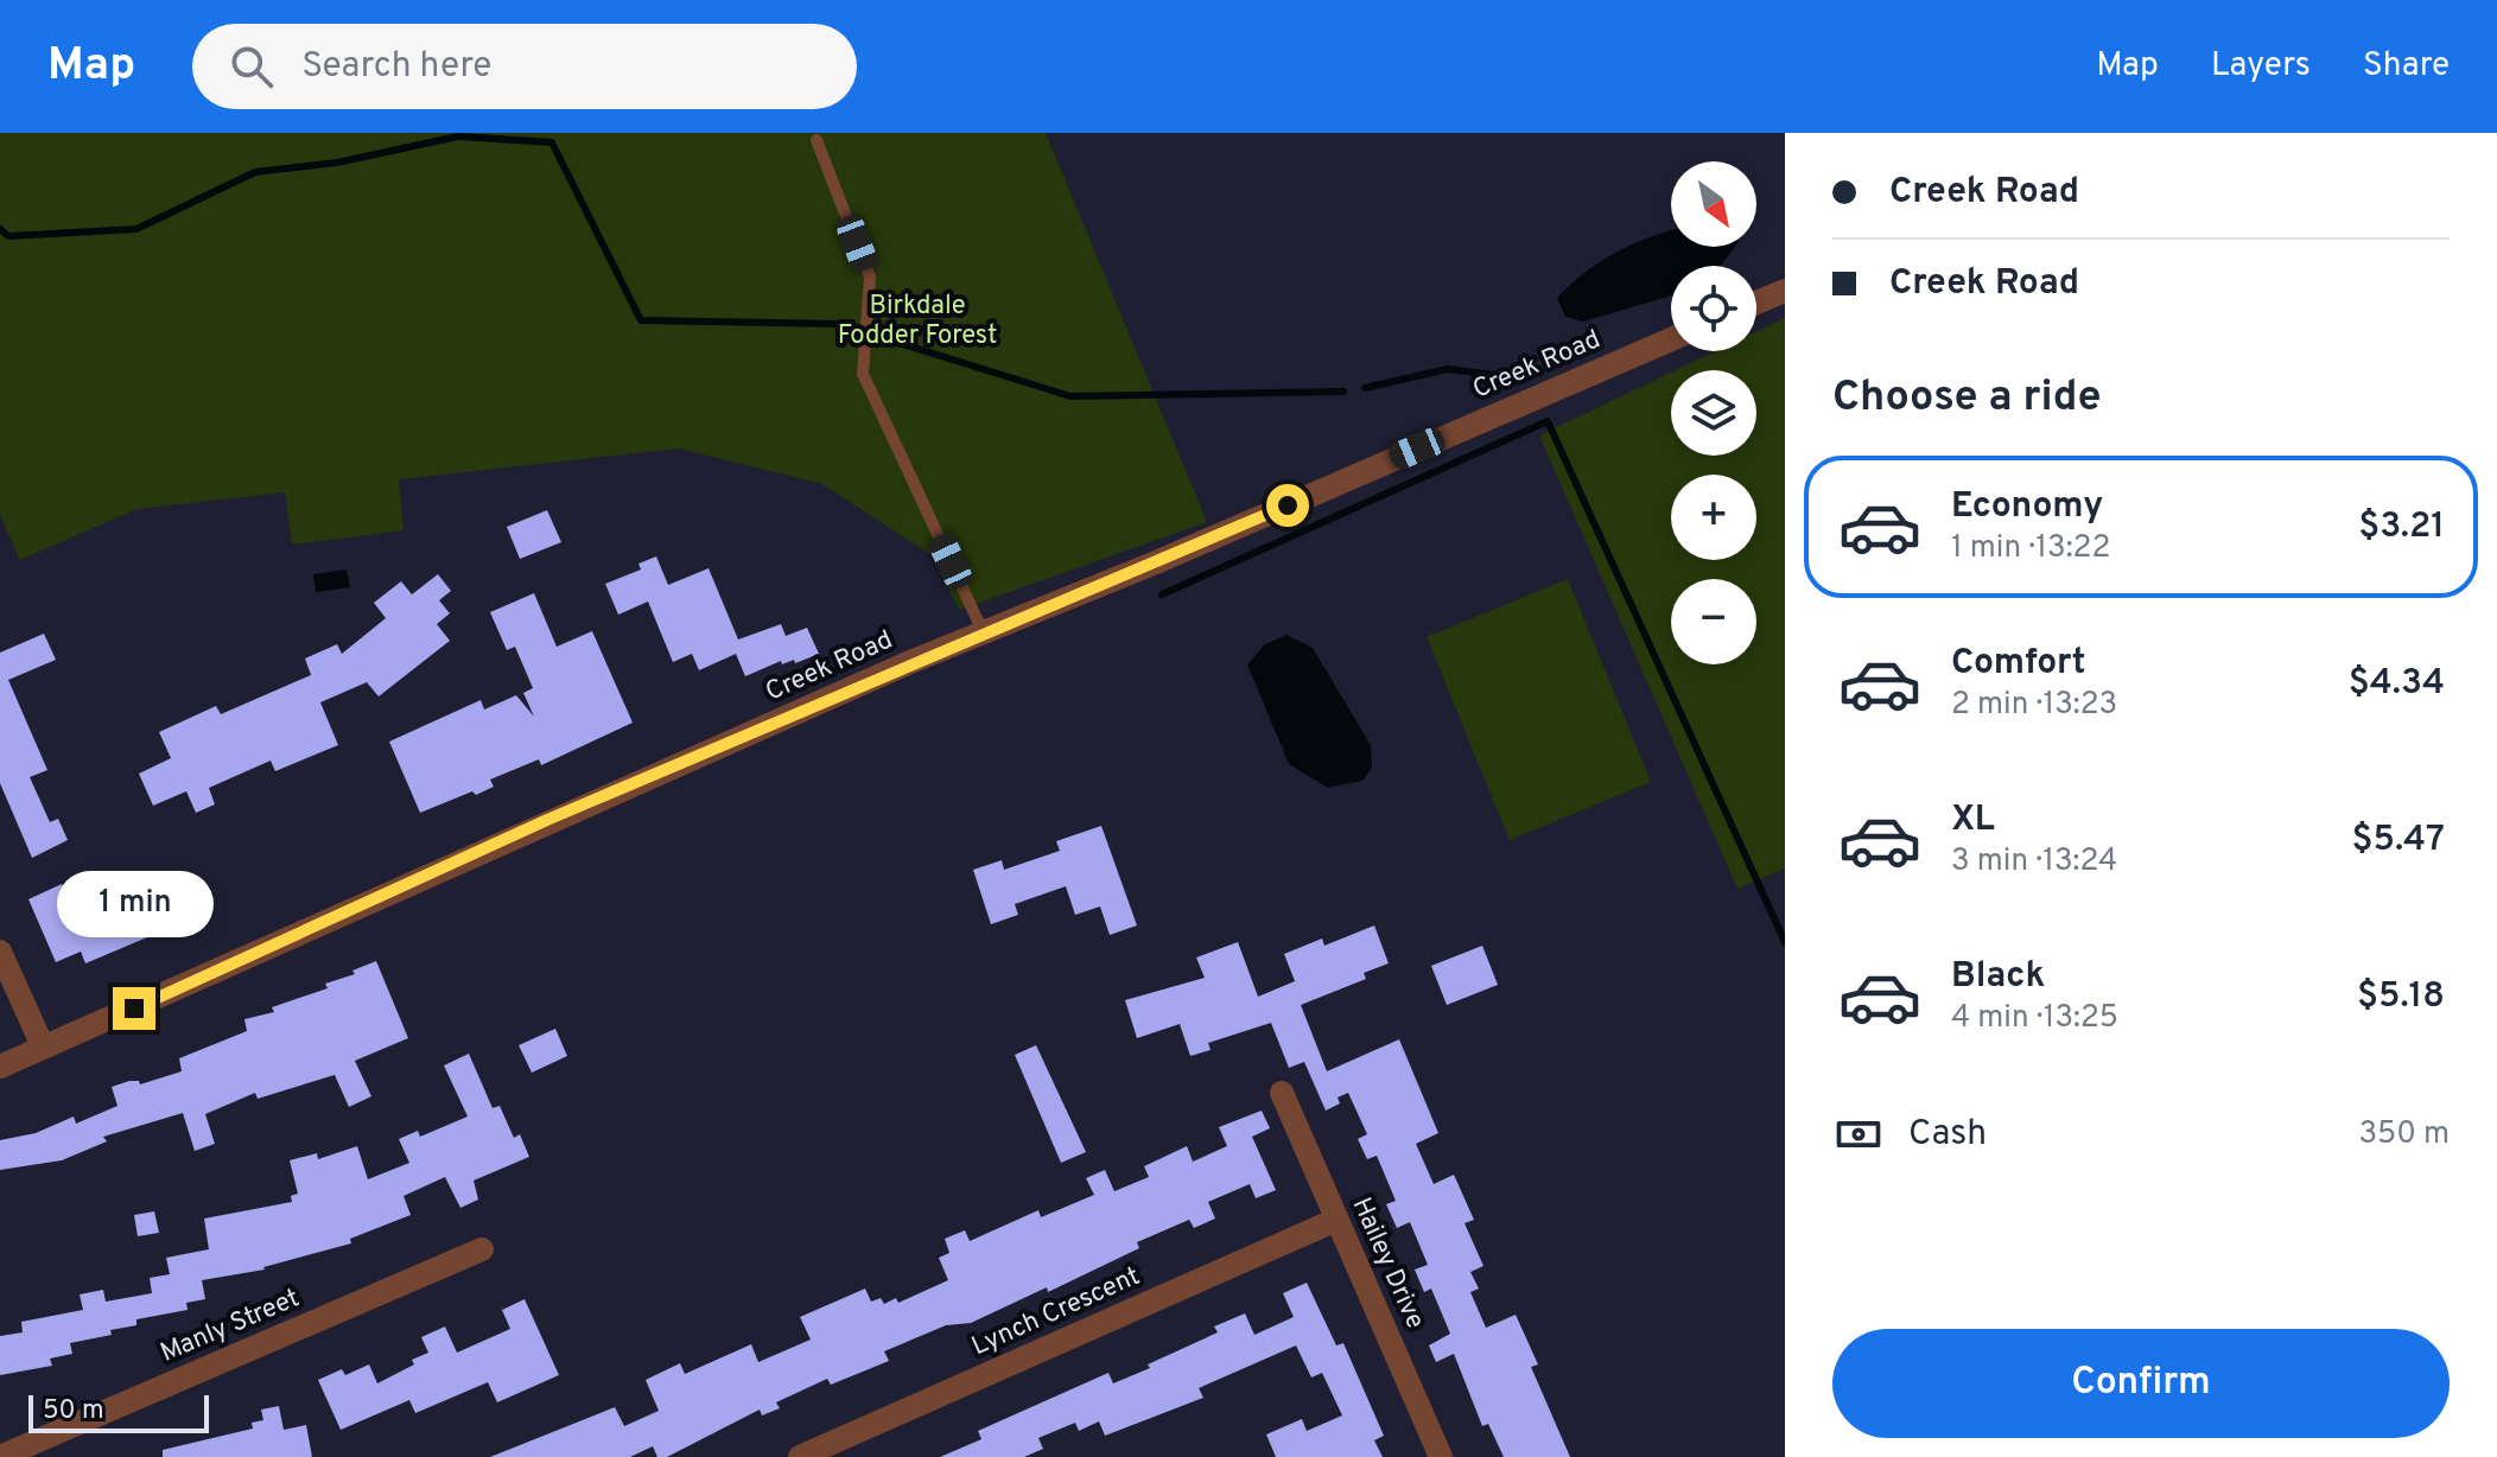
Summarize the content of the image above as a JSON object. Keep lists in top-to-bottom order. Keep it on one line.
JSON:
{"streets":{"street":["Creek Road","Hailey Drive","Lynch Crescent","Manly Street"]},"crossings":[["Hailey Drive","Lynch Crescent"]],"parks":["Birkdale Fodder Forest"],"scale_bar":"50 m","north":"bottom right","page":{"header":"Map","search":"Search here","nav":["Map","Layers","Share"],"banner":["Creek Road","Creek Road"],"map_buttons":["+","−"],"heading":"Choose a ride","list":[{"name":"Economy","note":"1 min · 13:22","value":"$3.21"},{"name":"Comfort","note":"2 min · 13:23","value":"$4.34"},{"name":"XL","note":"3 min · 13:24","value":"$5.47"},{"name":"Black","note":"4 min · 13:25","value":"$5.18"}],"bubble":"1 min","pay":["Cash","350 m"],"buttons":"Confirm","scale":"50 m"}}
